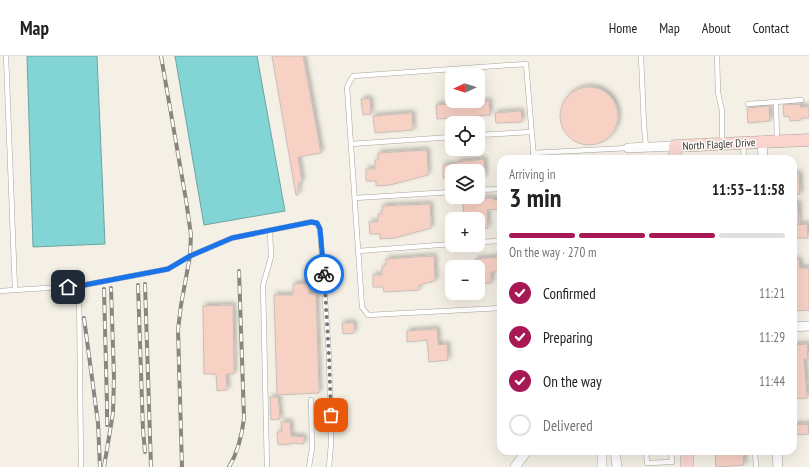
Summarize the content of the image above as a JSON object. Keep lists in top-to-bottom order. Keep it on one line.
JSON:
{"streets":{"street":["North Flagler Drive"]},"north":"left","page":{"header":"Map","nav":["Home","Map","About","Contact"],"map_buttons":["+","−"],"heading":["3 min","Arriving in","11:53–11:58"],"bar":"On the way · 270 m","list":[["Confirmed","11:21"],["Preparing","11:29"],["On the way","11:44"],"Delivered"]}}
